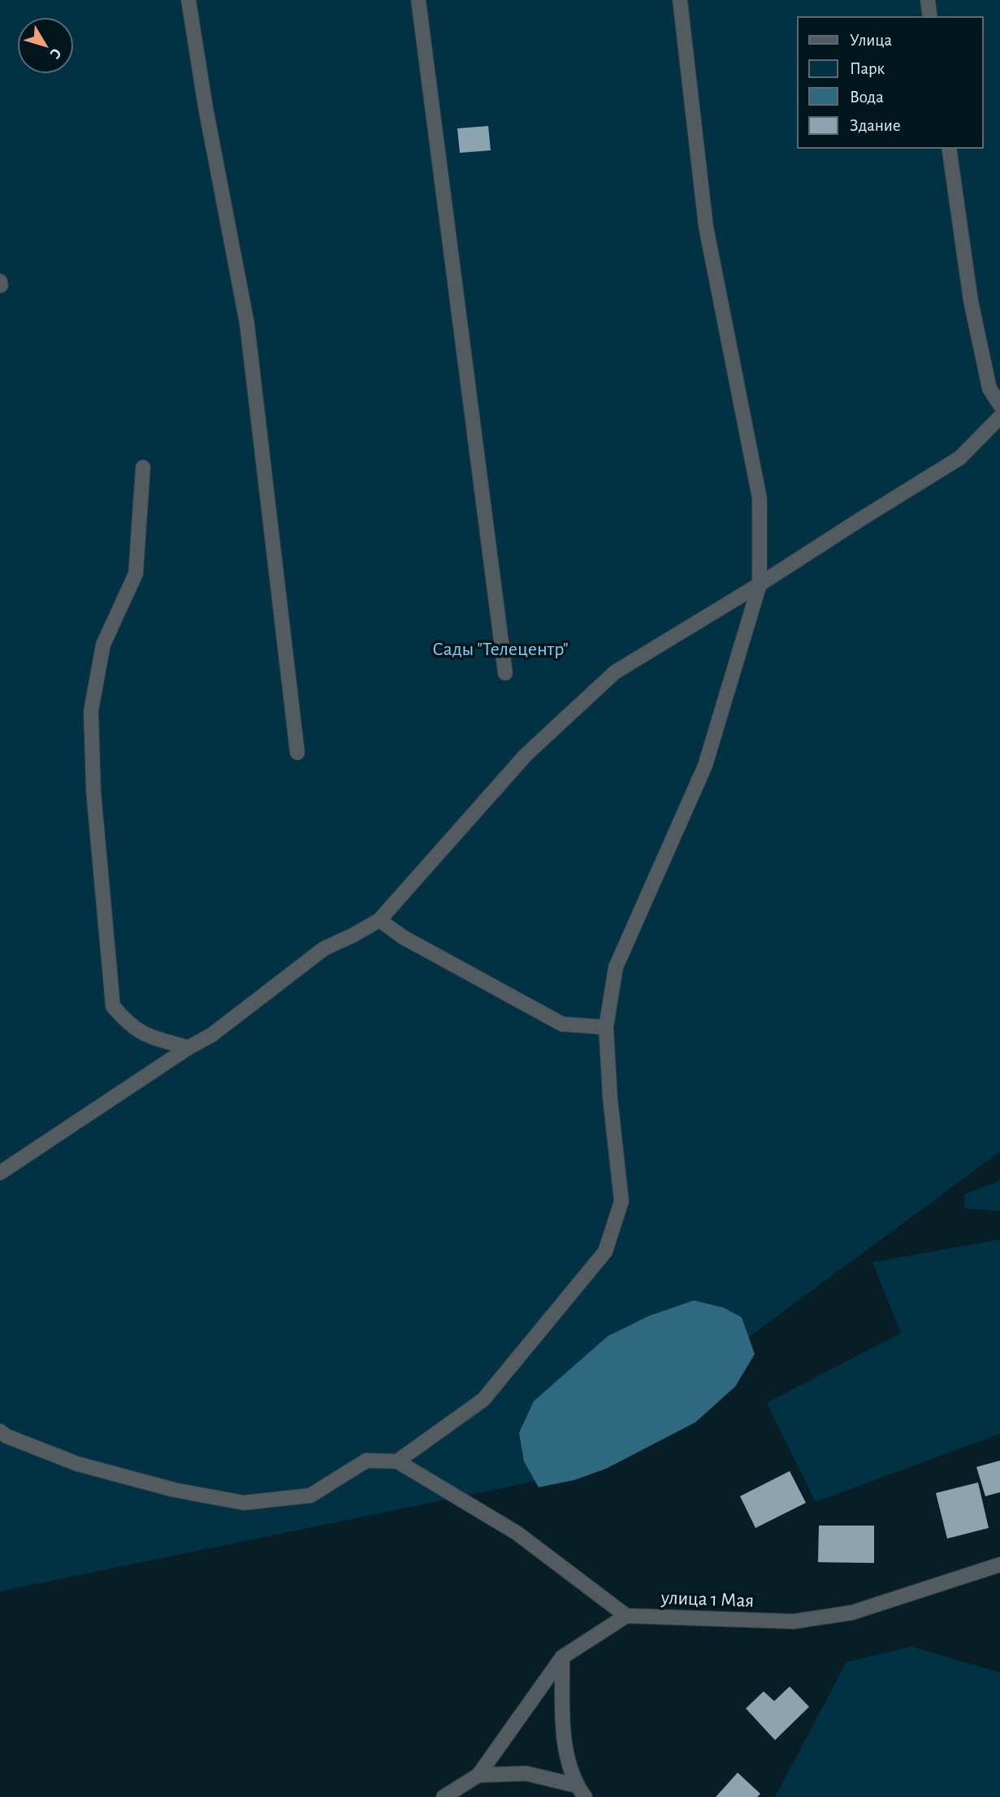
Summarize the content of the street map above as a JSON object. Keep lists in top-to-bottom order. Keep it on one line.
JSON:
{"streets":{"street":["улица 1 Мая"]},"parks":["Сады \"Телецентр\""],"legend":["Улица","Парк","Вода","Здание"],"north":"bottom right"}
